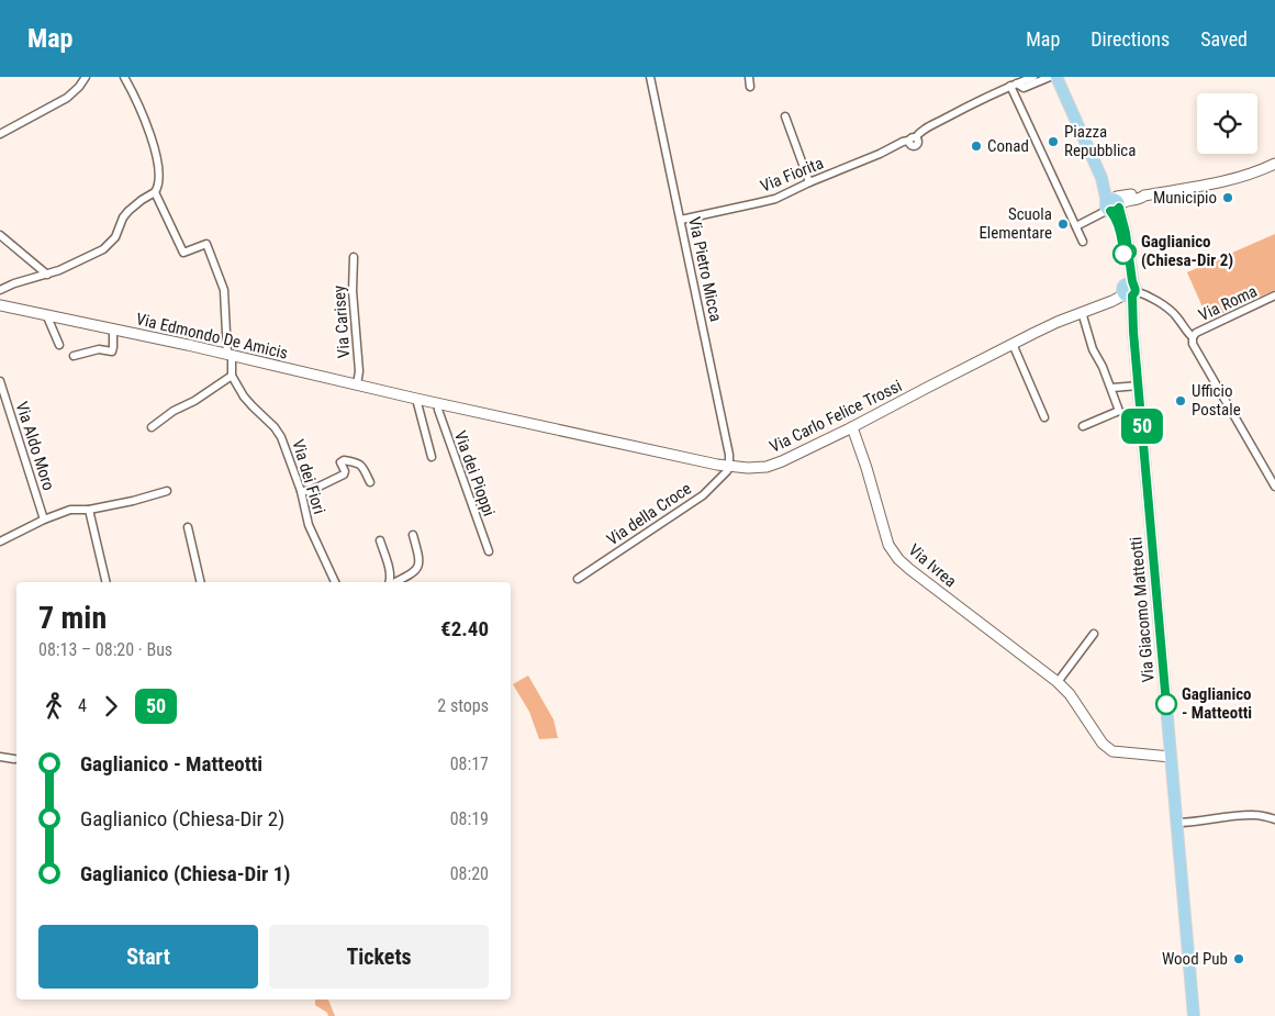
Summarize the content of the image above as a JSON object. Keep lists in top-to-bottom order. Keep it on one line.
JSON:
{"streets":{"main road":["Via Giacomo Matteotti"],"street":["Via Fiorita","Via Pietro Micca","Via Roma","Via Carisey","Via Edmondo De Amicis","Via Carlo Felice Trossi","Via Aldo Moro","Via dei Pioppi","Via dei Fiori","Via della Croce","Via Ivrea"]},"crossings":[["Via Fiorita","Via Pietro Micca"],["Via Pietro Micca","Via Carlo Felice Trossi"],["Via Pietro Micca","Via della Croce"],["Via Carisey","Via Edmondo De Amicis"],["Via Edmondo De Amicis","Via Carlo Felice Trossi"],["Via Edmondo De Amicis","Via dei Pioppi"],["Via Carlo Felice Trossi","Via della Croce"],["Via Carlo Felice Trossi","Via Ivrea"],["Via Carlo Felice Trossi","Via Giacomo Matteotti"],["Via Ivrea","Via Giacomo Matteotti"]],"places":["Piazza Repubblica","Conad","Municipio","Scuola Elementare","Gaglianico (Chiesa-Dir 2)","Ufficio Postale","Gaglianico - Matteotti","Wood Pub"],"lines":["bus line 50"],"page":{"header":"Map","nav":["Map","Directions","Saved"],"on_map":"50","heading":["7 min","08:13 – 08:20 · Bus","€2.40"],"legs":["4","50","2 stops"],"list":[{"name":"Gaglianico - Matteotti","value":"08:17"},{"name":"Gaglianico (Chiesa-Dir 2)","value":"08:19"},{"name":"Gaglianico (Chiesa-Dir 1)","value":"08:20"}],"buttons":["Start","Tickets"]}}
